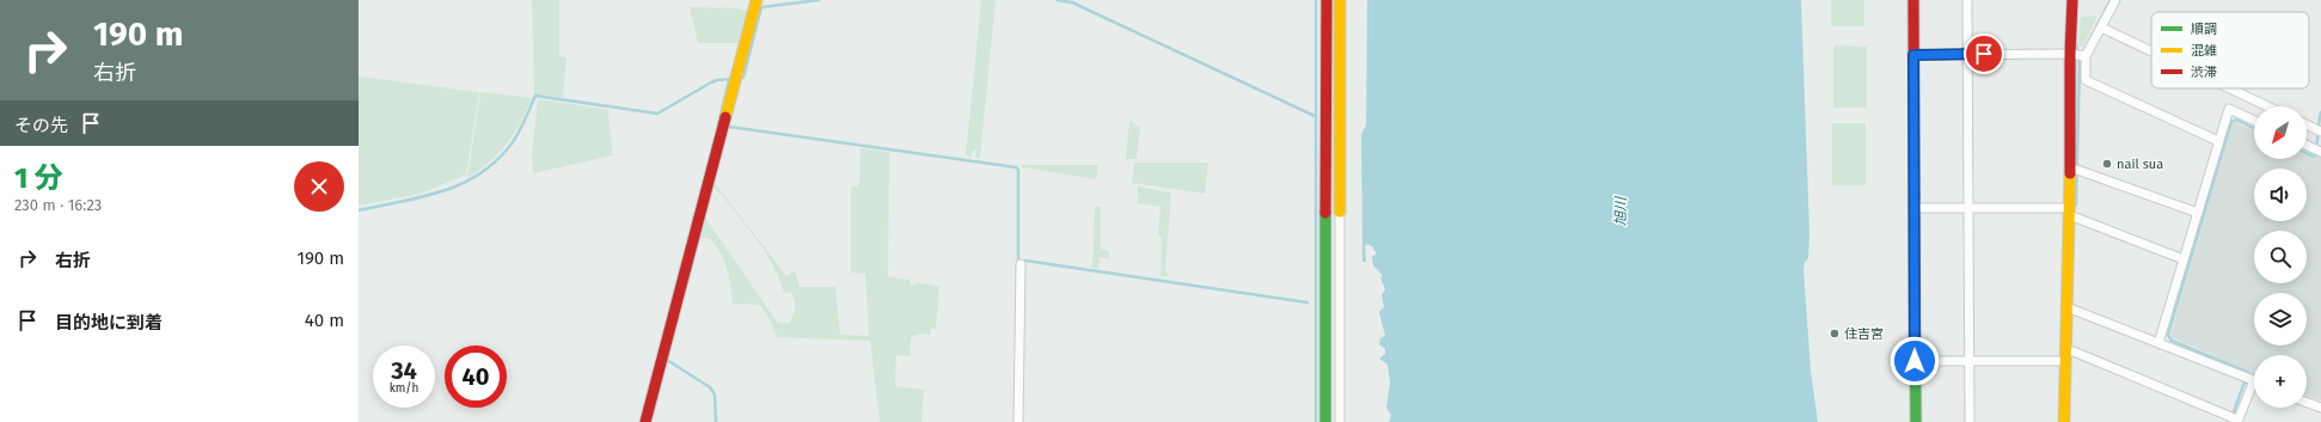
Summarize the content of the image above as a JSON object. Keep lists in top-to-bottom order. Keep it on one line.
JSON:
{"water":["旭川"],"places":["nail sua","住吉宮"],"legend":["順調","混雑","渋滞"],"north":"bottom left","page":{"turn":["190 m","右折"],"then":"その先","map_buttons":"+","heading":["1 分","230 m · 16:23"],"list":[{"name":"右折","value":"190 m"},{"name":"目的地に到着","value":"40 m"}],"speed":"34 km/h","limit":"40"}}
